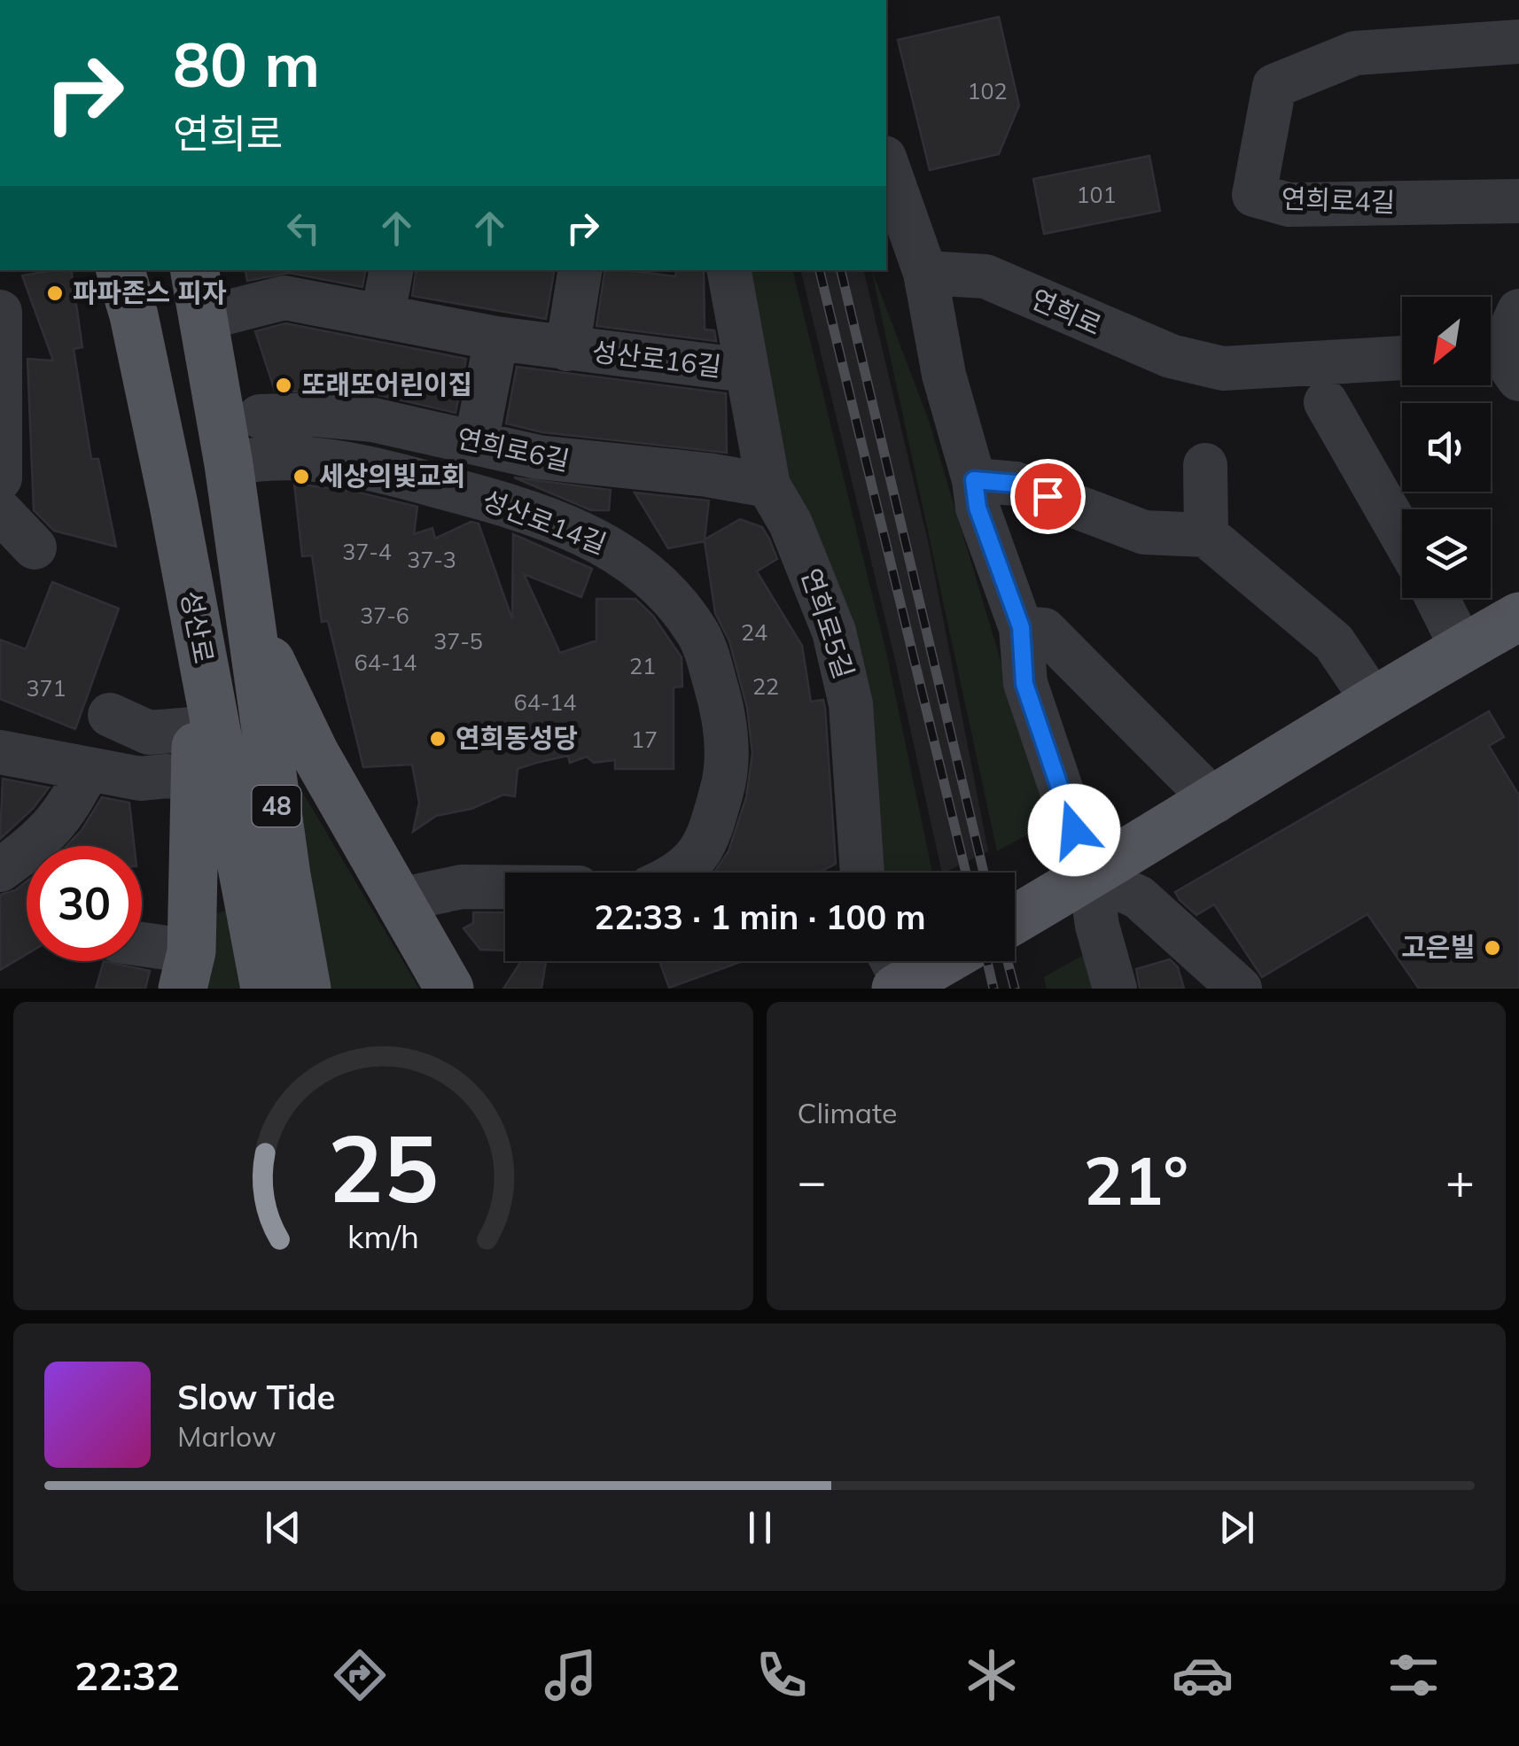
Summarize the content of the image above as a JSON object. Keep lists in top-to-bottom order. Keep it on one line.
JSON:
{"streets":{"main road":["성산로","48"],"street":["연희로4길","연희로","성산로16길","연희로6길","성산로14길","연희로5길"]},"crossings":[["성산로16길","연희로5길"],["성산로16길","성산로"],["연희로6길","연희로5길"],["성산로14길","성산로"]],"places":["파파존스 피자","또래또어린이집","세상의빛교회","연희동성당","고은빌"],"house_numbers":["102","101","37-4","37-3","37-6","24","37-5","64-14","21","22","371","64-14","17"],"north":"bottom left","page":{"turn":["80 m","연희로"],"limit":"30","trip":"22:33 · 1 min · 100 m","tile":"Climate","heat":["−","21°","+"],"song":["Slow Tide","Marlow"],"tabs":"22:32","gauge":["25","km/h"]}}
